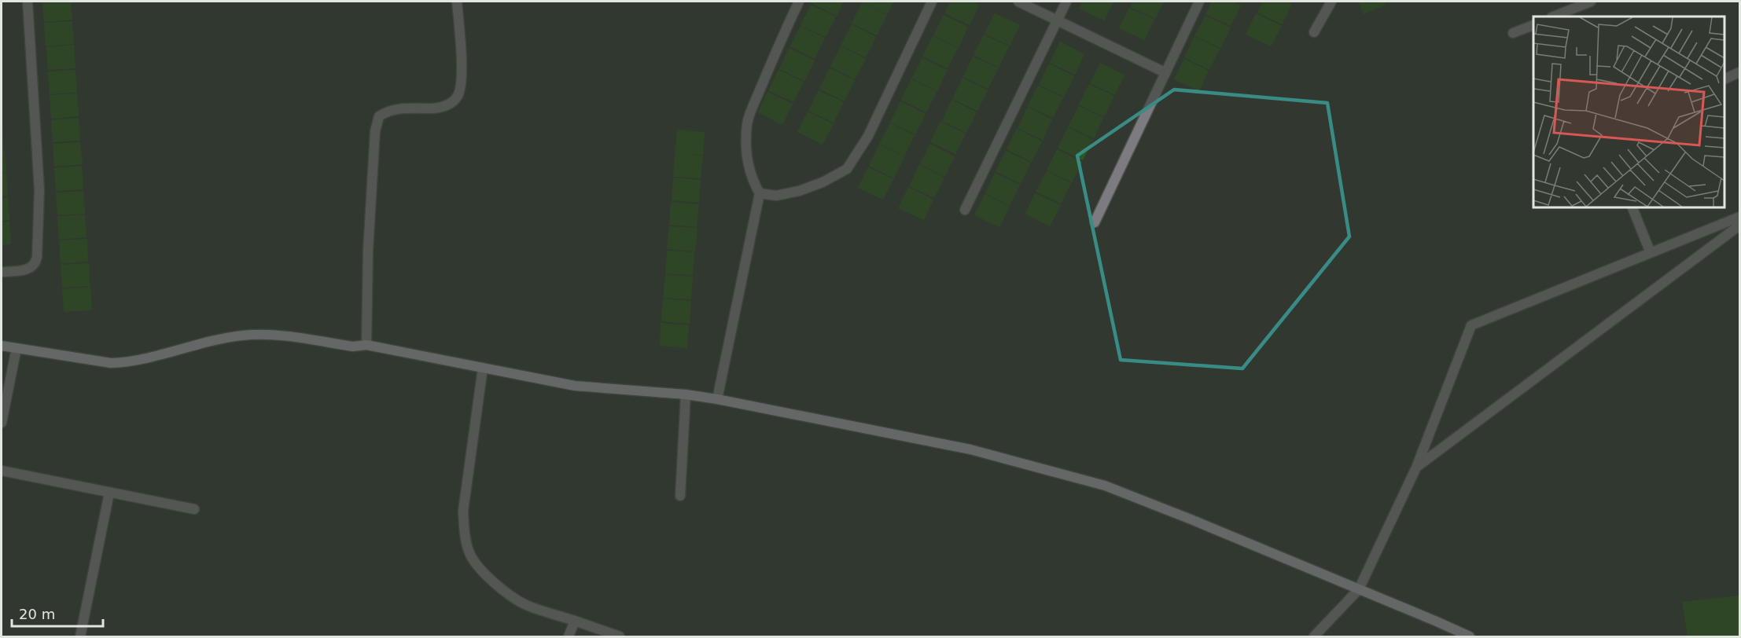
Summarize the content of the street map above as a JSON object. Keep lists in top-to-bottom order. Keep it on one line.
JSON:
{"scale_bar":"20 m"}
